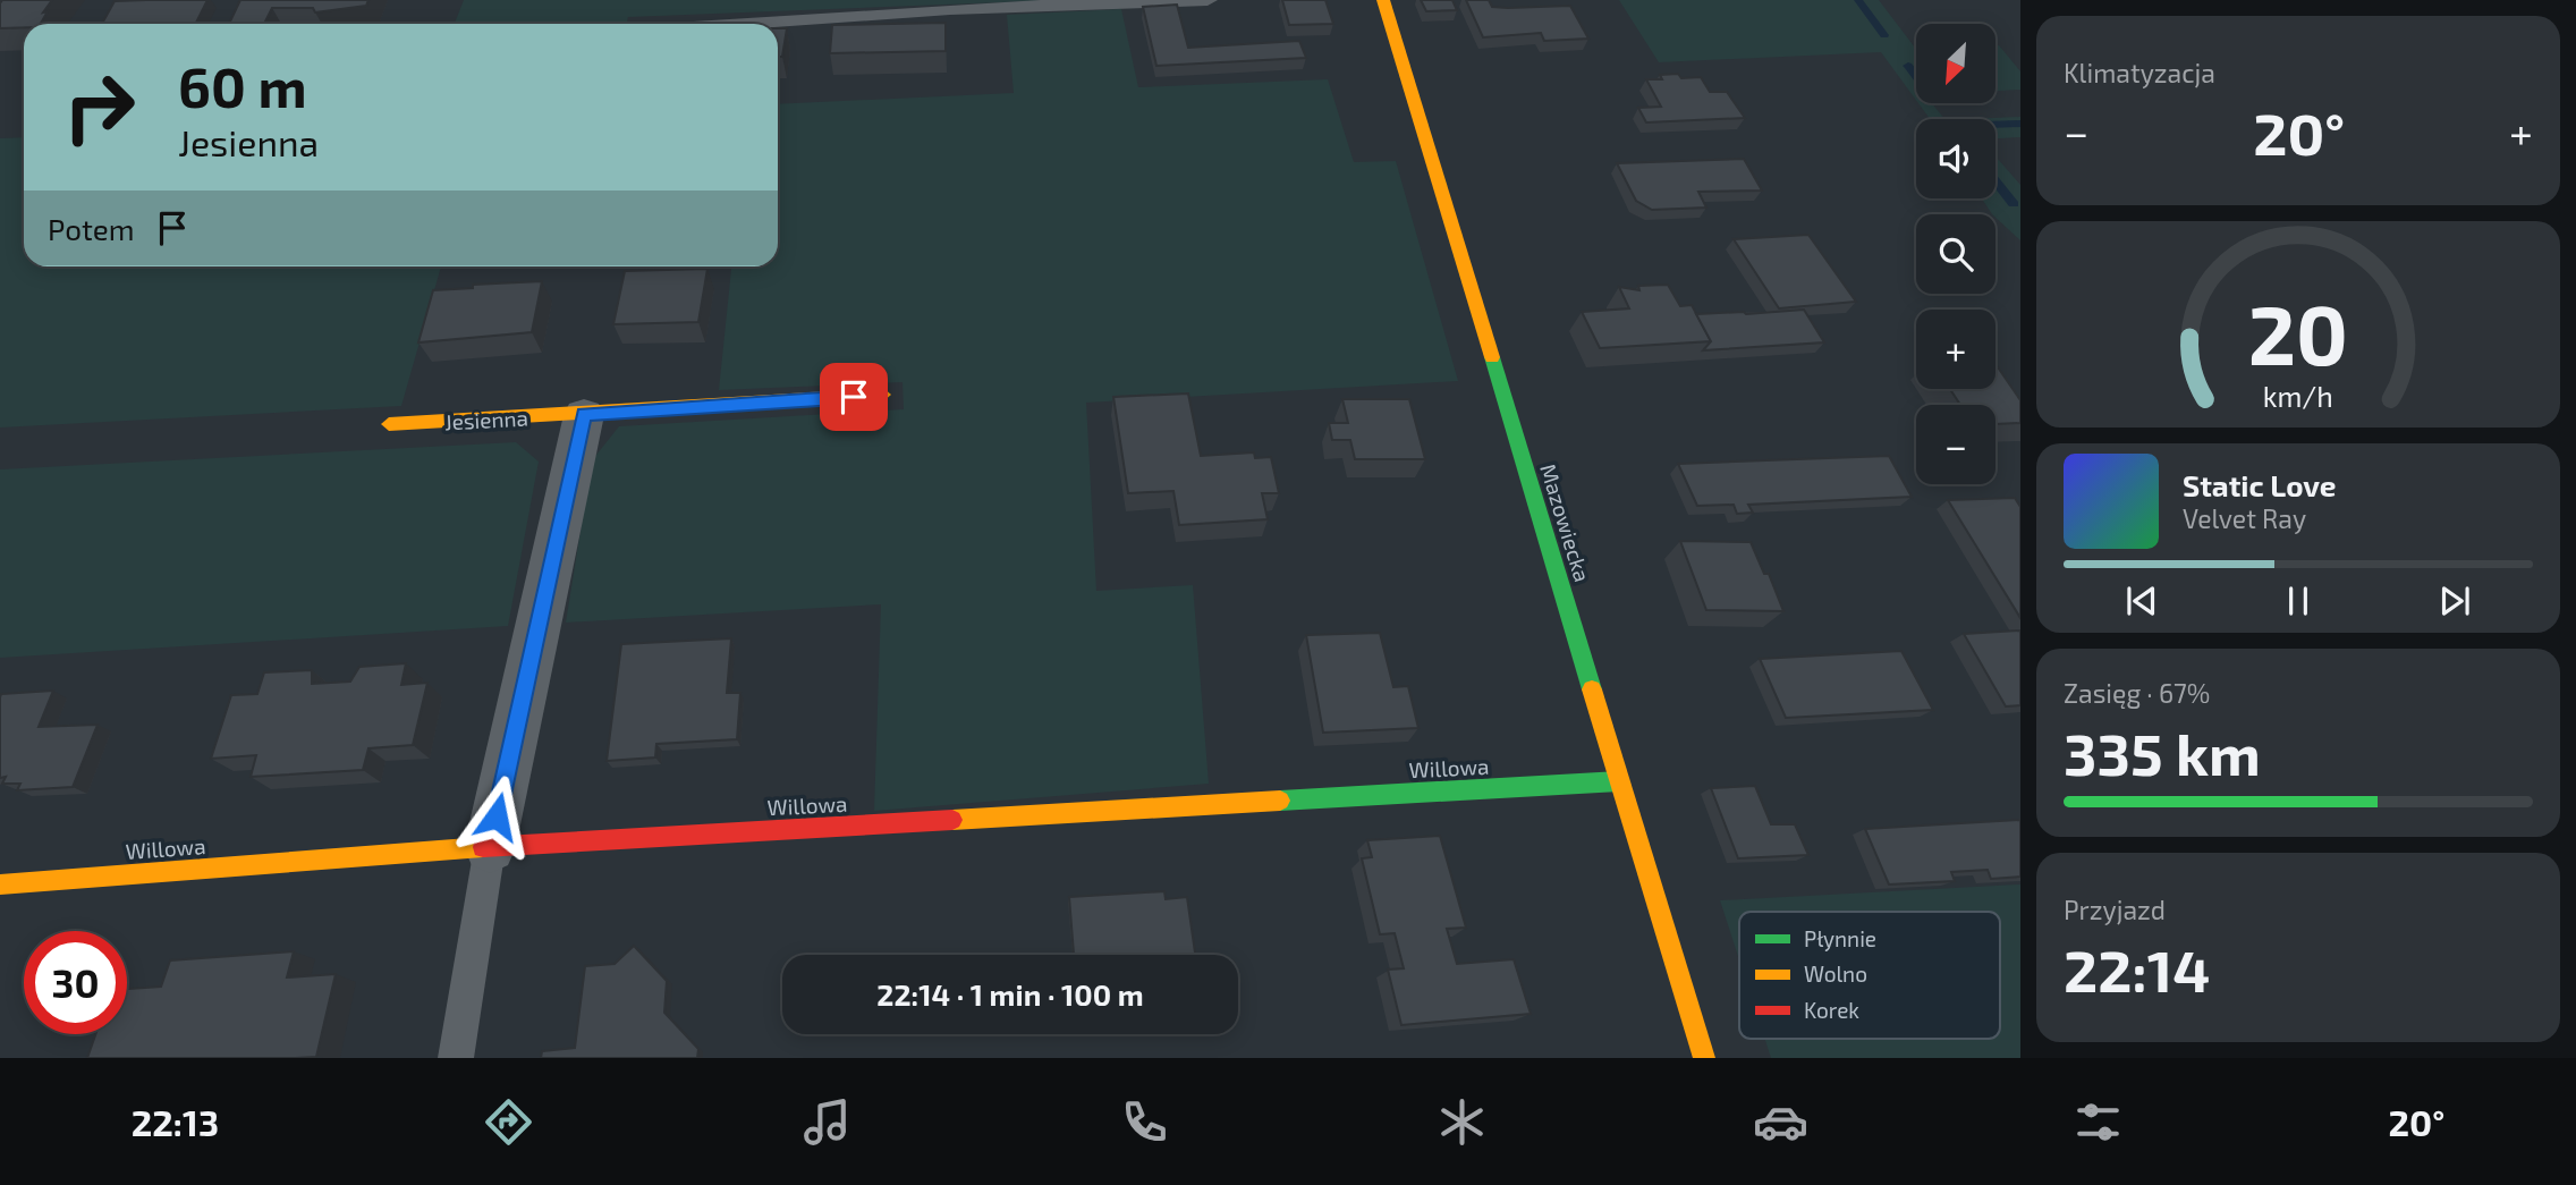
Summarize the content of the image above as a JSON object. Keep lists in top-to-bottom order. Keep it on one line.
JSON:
{"streets":{"street":["Jesienna","Mazowiecka","Willowa"]},"crossings":[["Mazowiecka","Willowa"]],"legend":["Płynnie","Wolno","Korek"],"north":"bottom left","page":{"tile":["Klimatyzacja",["Zasięg · 67%","335 km"],["Przyjazd","22:14"]],"map_buttons":["+","−"],"turn":["60 m","Jesienna"],"heat":["−","20°","+"],"then":"Potem","song":["Static Love","Velvet Ray"],"limit":"30","trip":"22:14 · 1 min · 100 m","tabs":["22:13","20°"],"gauge":["20","km/h"]}}
